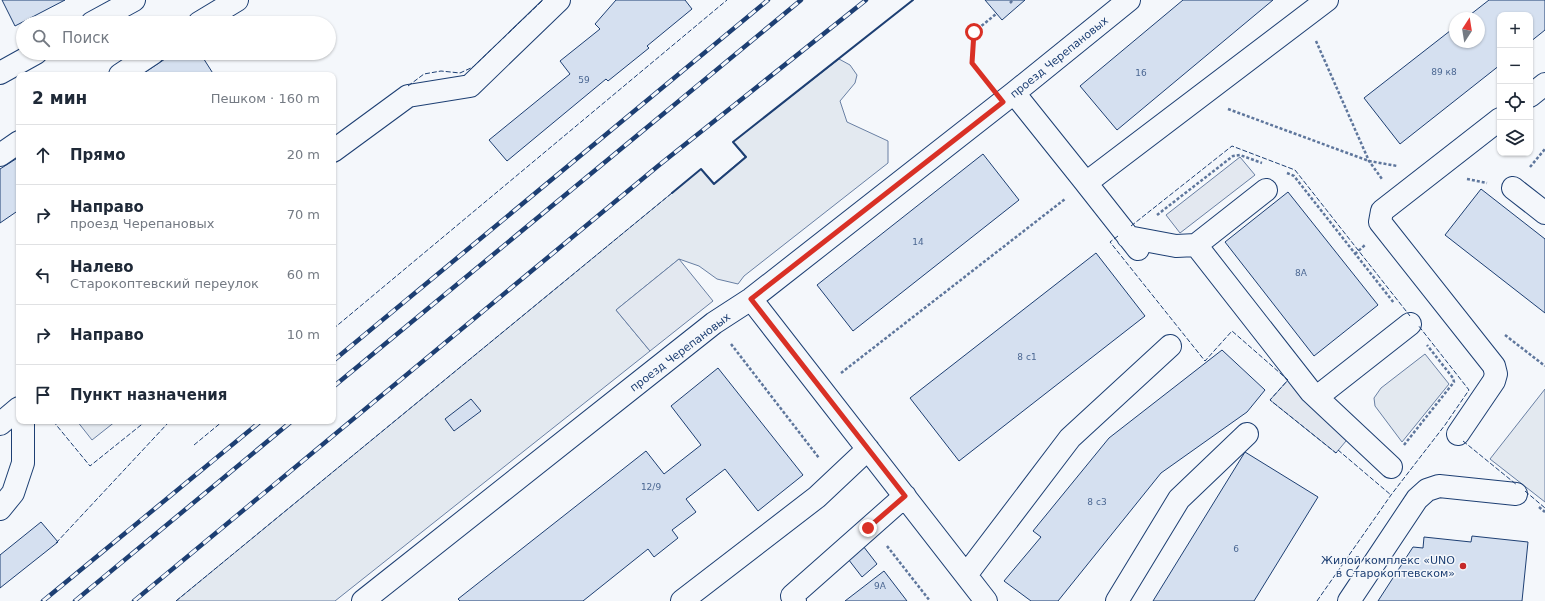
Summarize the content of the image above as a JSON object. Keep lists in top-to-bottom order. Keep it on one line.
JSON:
{"streets":{"street":["проезд Черепановых"]},"places":["Жилой комплекс «UNO в Старокоптевском»"],"house_numbers":["89 к8","16","59","14","8А","8 с1","12/9","8 с3","6","9А"],"north":"top","page":{"map_buttons":["+","−"],"search":"Поиск","heading":["2 мин","Пешком · 160 m"],"list":[["Прямо","20 m"],["Направо","проезд Черепановых","70 m"],["Налево","Старокоптевский переулок","60 m"],["Направо","10 m"],"Пункт назначения"]}}
